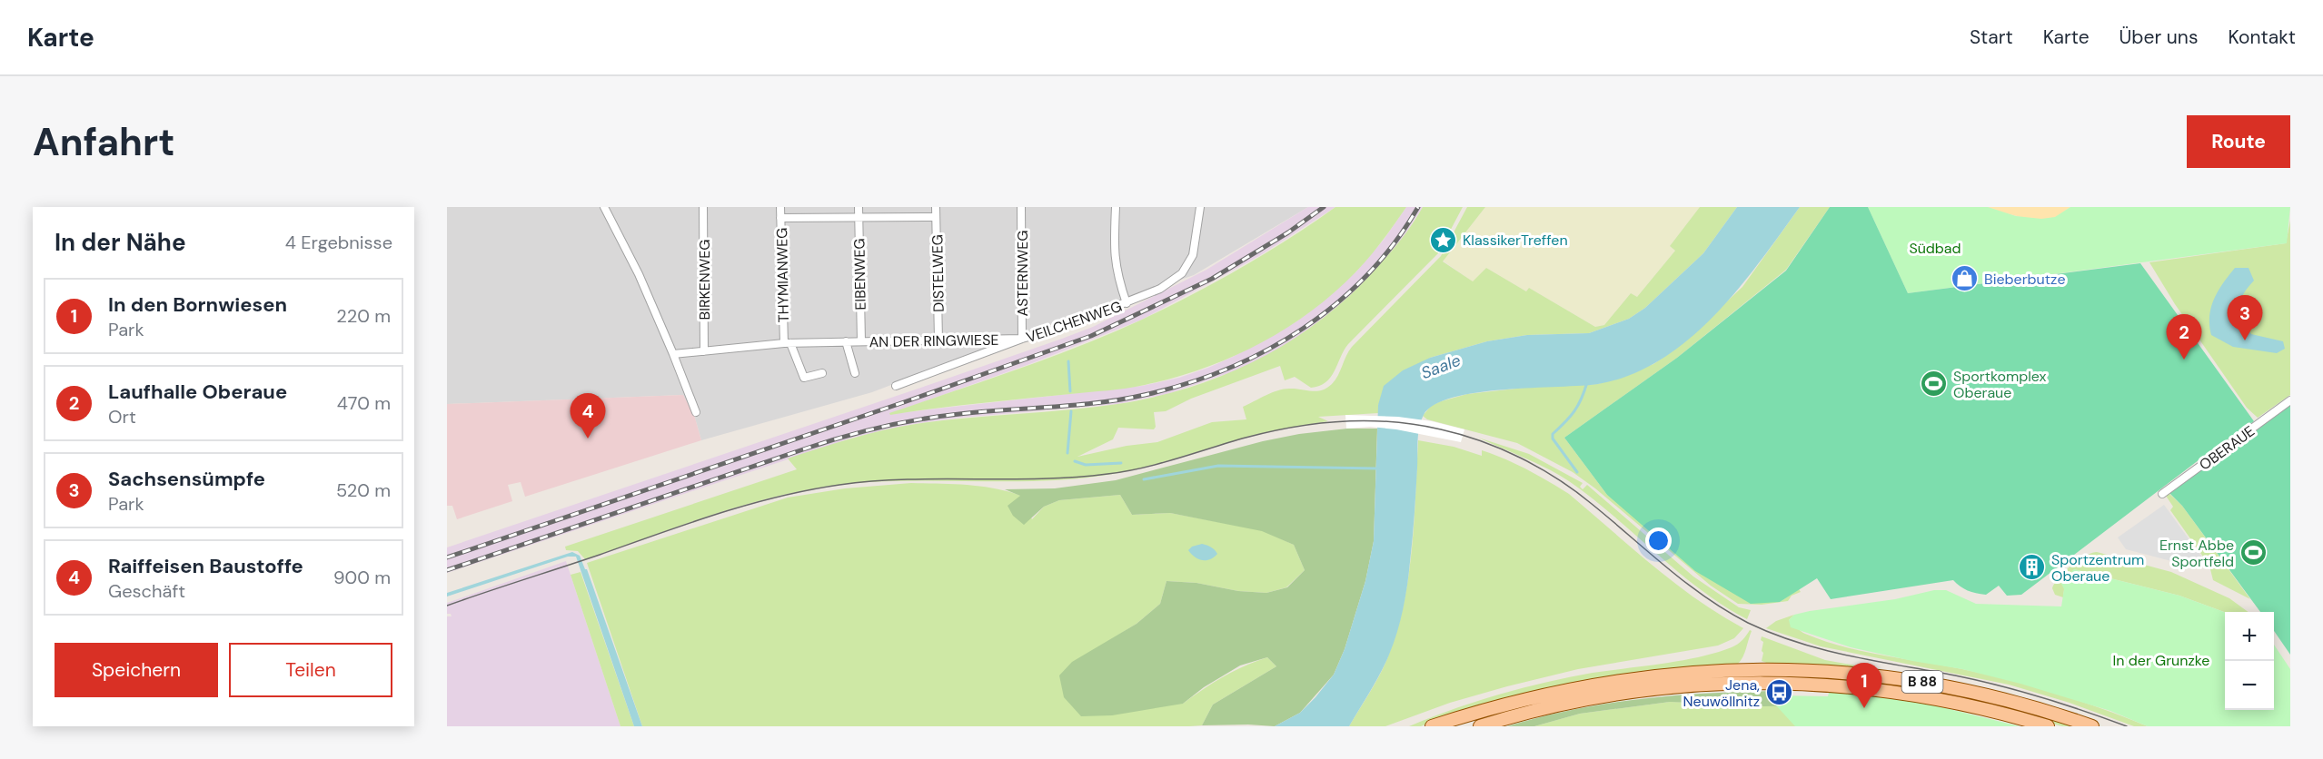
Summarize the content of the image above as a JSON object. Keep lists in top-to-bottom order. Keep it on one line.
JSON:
{"streets":{"main road":["B 88"],"street":["DISTELWEG","ASTERNWEG","EIBENWEG","THYMIANWEG","BIRKENWEG","VEILCHENWEG","AN DER RINGWIESE","OBERAUE"]},"crossings":[["DISTELWEG","AN DER RINGWIESE"],["ASTERNWEG","VEILCHENWEG"],["ASTERNWEG","AN DER RINGWIESE"],["EIBENWEG","AN DER RINGWIESE"],["THYMIANWEG","AN DER RINGWIESE"],["BIRKENWEG","AN DER RINGWIESE"],["VEILCHENWEG","AN DER RINGWIESE"]],"water":["Saale"],"parks":["Südbad","In der Grunzke"],"places":{"place":["KlassikerTreffen"],"shop":["Bieberbutze"],"sports":["Sportkomplex Oberaue","Ernst Abbe Sportfeld"],"building":["Sportzentrum Oberaue"],"bus stop":["Jena, Neuwöllnitz"]},"page":{"header":"Karte","nav":["Start","Karte","Über uns","Kontakt"],"buttons":["Route",["Speichern","Teilen"]],"title":"Anfahrt","heading":["In der Nähe","4 Ergebnisse"],"list":[{"mark":"1","name":"In den Bornwiesen","note":"Park","value":"220 m"},{"mark":"2","name":"Laufhalle Oberaue","note":"Ort","value":"470 m"},{"mark":"3","name":"Sachsensümpfe","note":"Park","value":"520 m"},{"mark":"4","name":"Raiffeisen Baustoffe","note":"Geschäft","value":"900 m"}],"pins":["3","2","4","1"],"map_buttons":["+","−"]}}
